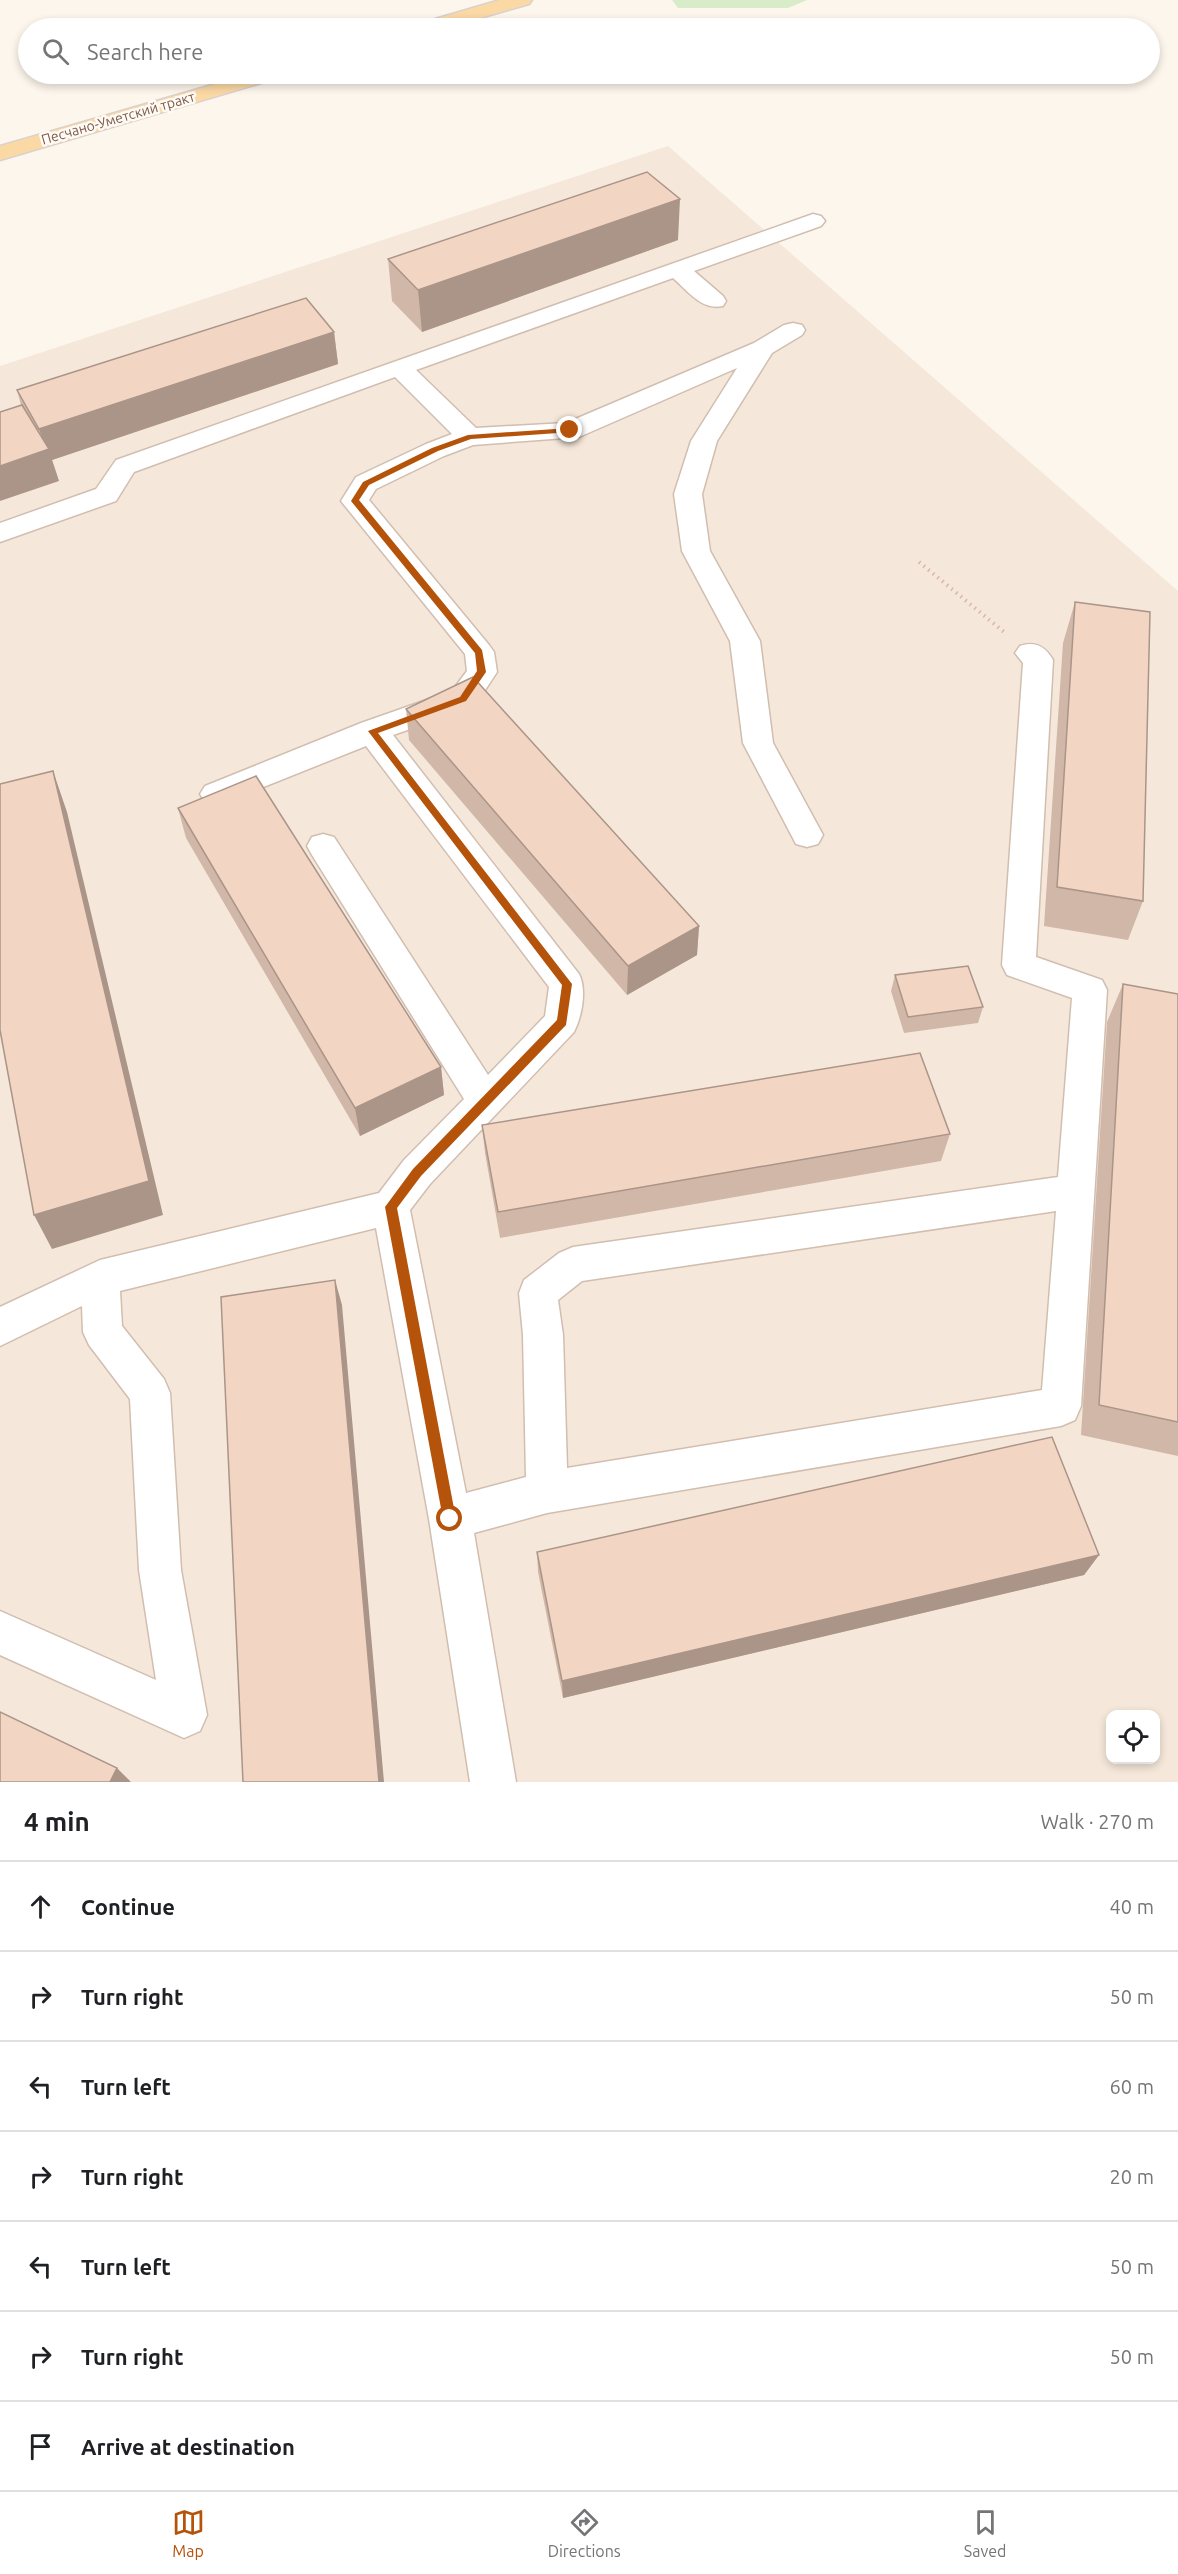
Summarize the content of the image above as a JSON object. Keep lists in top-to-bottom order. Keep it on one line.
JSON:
{"streets":{"main road":["Песчано-Уметский тракт"]},"page":{"search":"Search here","heading":["4 min","Walk · 270 m"],"list":[["Continue","40 m"],["Turn right","50 m"],["Turn left","60 m"],["Turn right","20 m"],["Turn left","50 m"],["Turn right","50 m"],"Arrive at destination"],"nav":["Map","Directions","Saved"]}}
